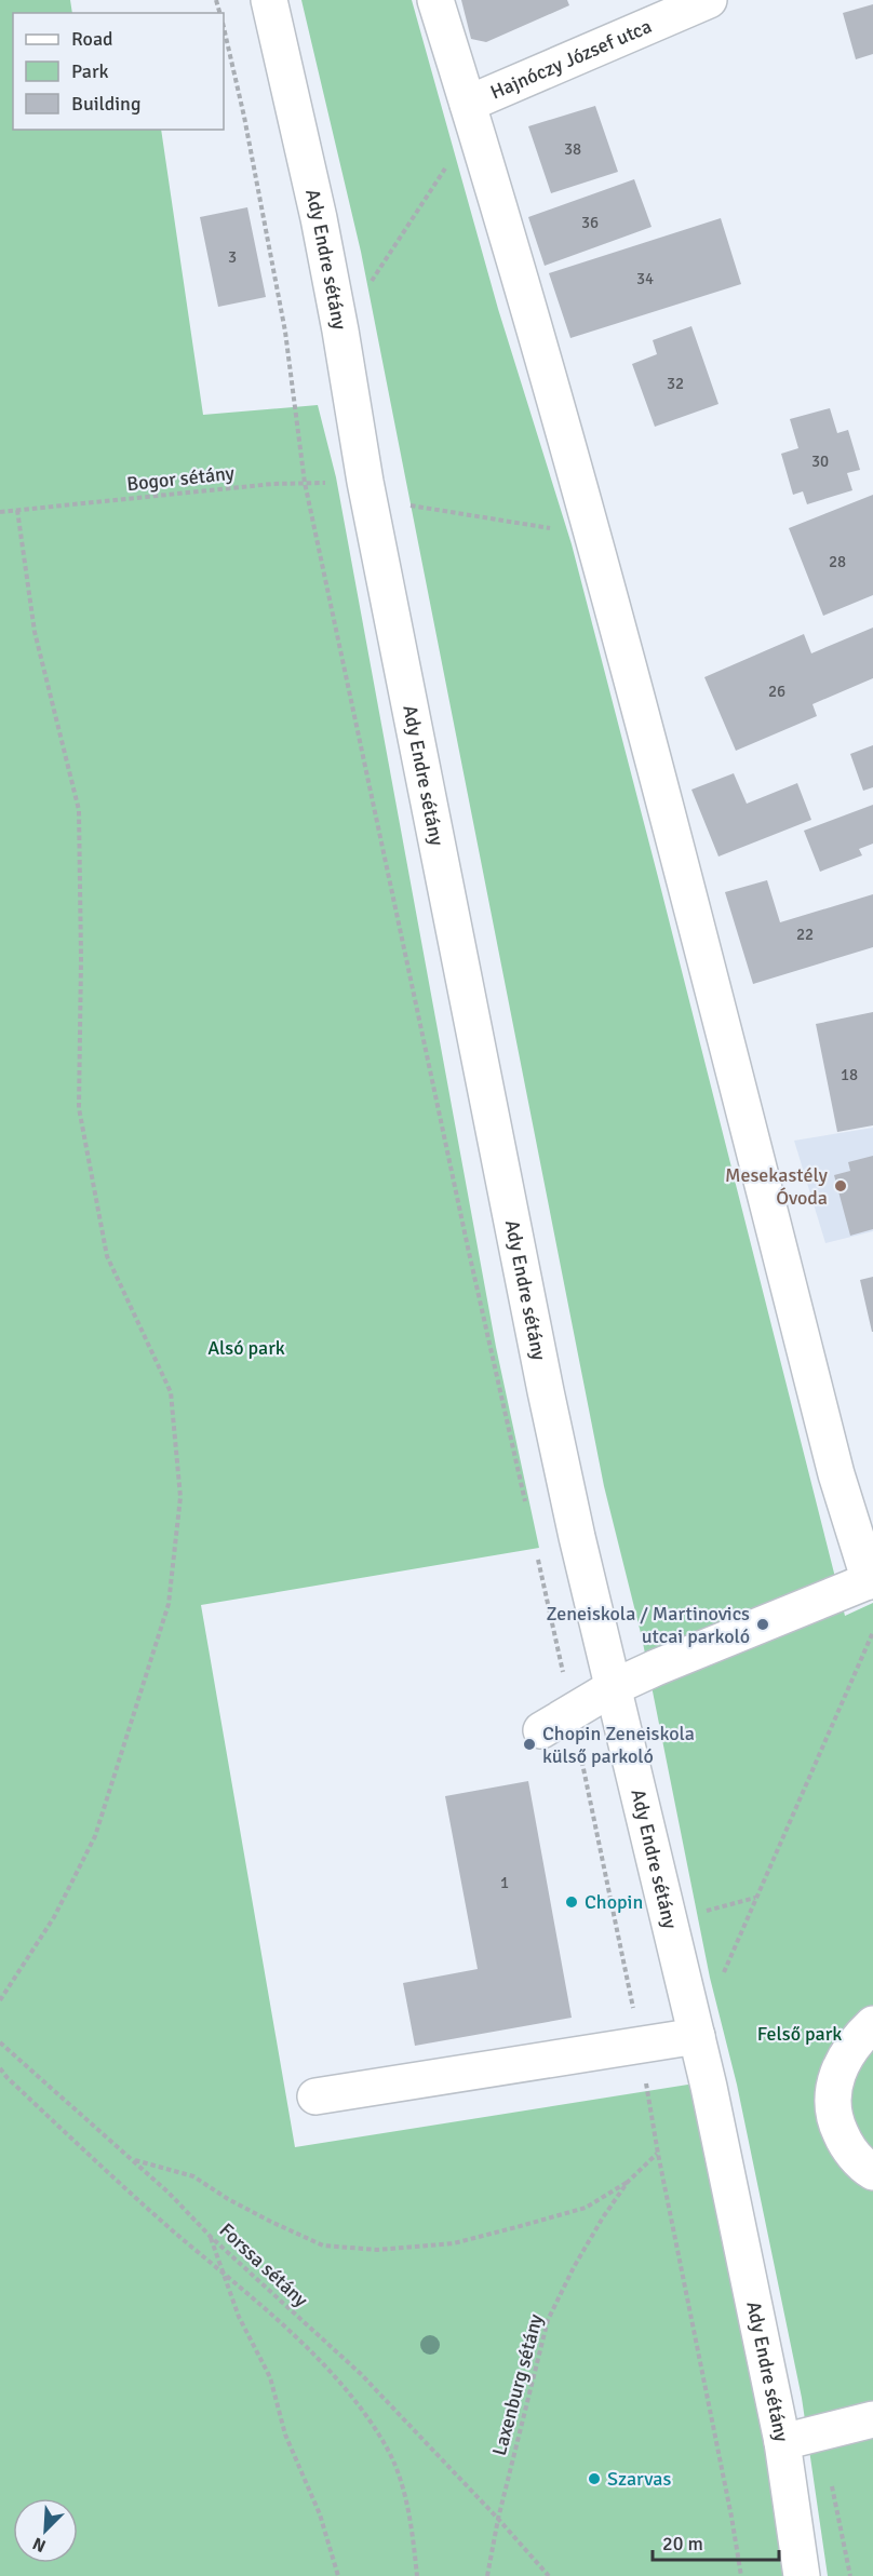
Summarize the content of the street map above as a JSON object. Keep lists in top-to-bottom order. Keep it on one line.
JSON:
{"streets":{"street":["Hajnóczy József utca","Ady Endre sétány"],"path":["Bogor sétány","Forssa sétány","Laxenburg sétány"]},"crossings":[["Ady Endre sétány","Bogor sétány"],["Forssa sétány","Laxenburg sétány"]],"parks":["Alsó park","Felső park"],"places":["Mesekastély Óvoda","Zeneiskola / Martinovics utcai parkoló","Chopin Zeneiskola külső parkoló","Chopin","Szarvas"],"house_numbers":["38","36","3","34","32","30","28","26","22","18","1"],"legend":["Road","Park","Building"],"scale_bar":"20 m","north":"bottom left"}
